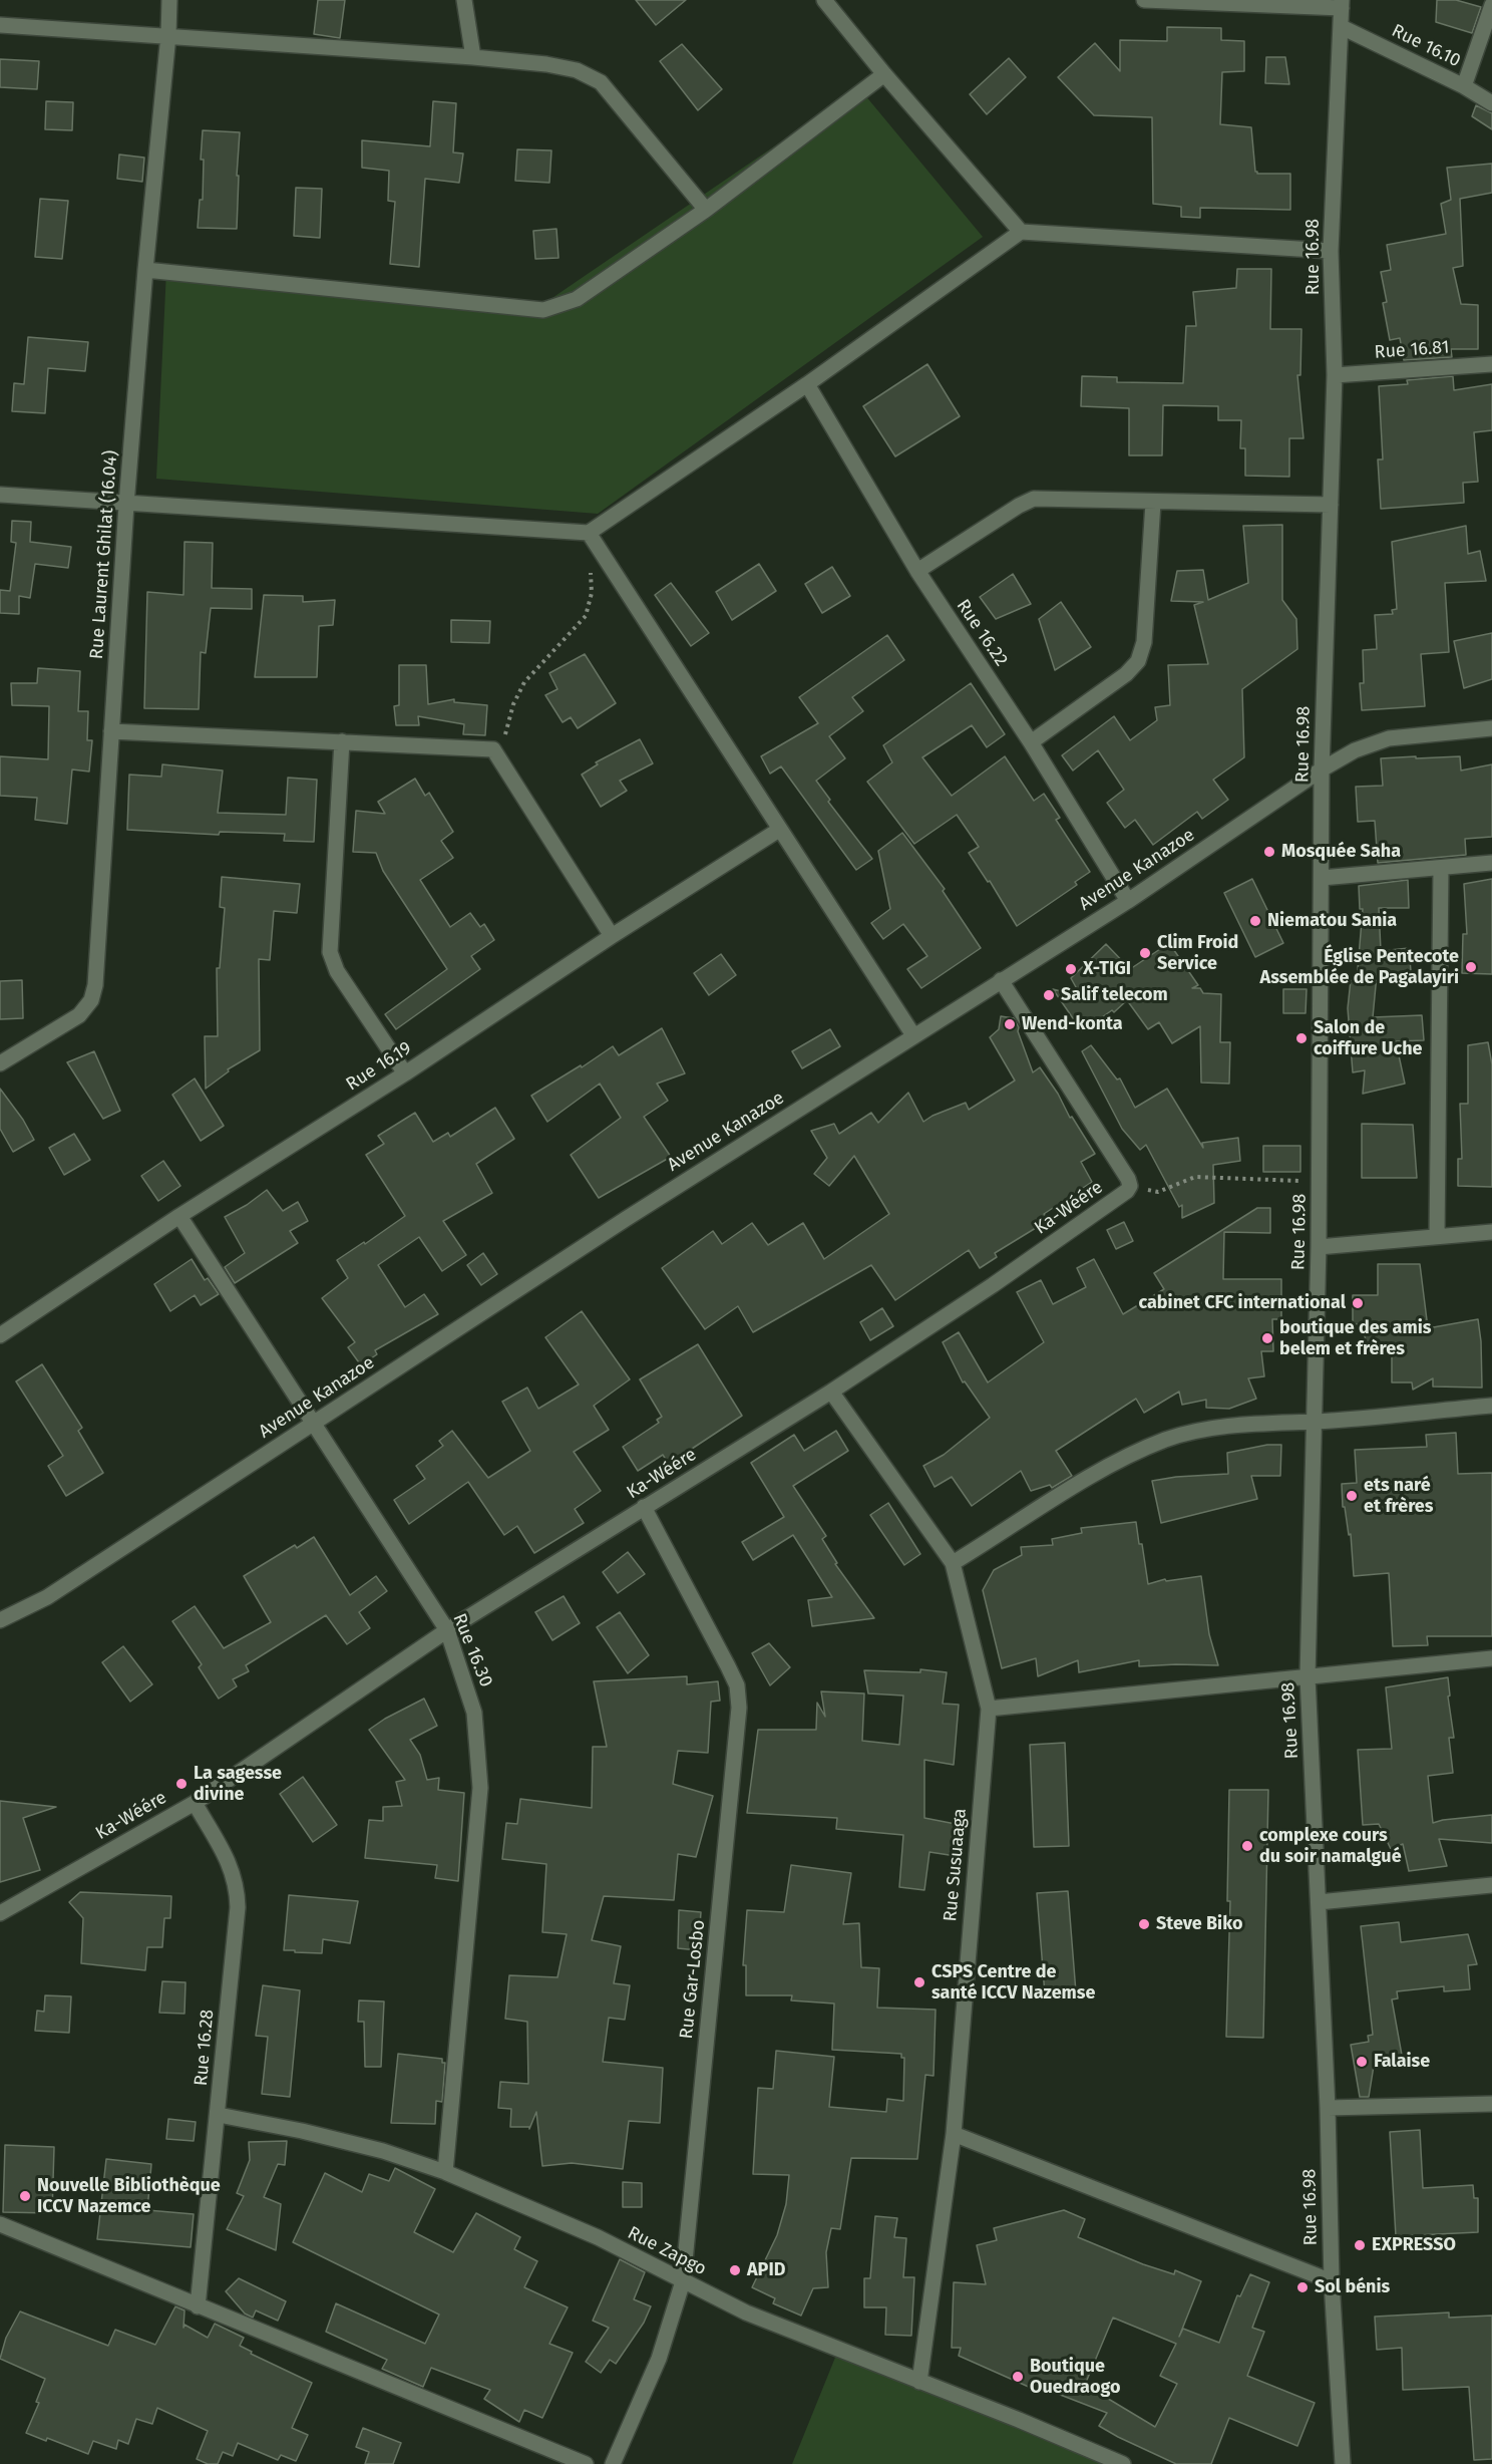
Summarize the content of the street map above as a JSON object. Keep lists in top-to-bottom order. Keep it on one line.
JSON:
{"streets":{"street":["Rue 16.10","Rue 16.98","Rue 16.81","Rue Laurent Ghilat (16.04)","Rue 16.22","Avenue Kanazoe","Rue 16.19","Ka-Wéére","Rue 16.30","Rue Susuaaga","Rue Gar-Losbo","Rue 16.28","Rue Zapgo"]},"crossings":[["Rue 16.10","Rue 16.98"],["Rue 16.98","Rue 16.81"],["Rue 16.98","Avenue Kanazoe"],["Rue 16.22","Avenue Kanazoe"],["Avenue Kanazoe","Ka-Wéére"],["Avenue Kanazoe","Rue 16.30"],["Rue 16.19","Rue 16.30"],["Ka-Wéére","Rue 16.30"],["Ka-Wéére","Rue Susuaaga"],["Ka-Wéére","Rue Gar-Losbo"],["Ka-Wéére","Rue 16.28"],["Rue 16.30","Rue Zapgo"],["Rue Susuaaga","Rue Zapgo"],["Rue Gar-Losbo","Rue Zapgo"],["Rue 16.28","Rue Zapgo"]],"places":["Mosquée Saha","Niematou Sania","Clim Froid Service","Église Pentecote Assemblée de Pagalayiri","X-TIGI","Salif telecom","Wend-konta","Salon de coiffure Uche","cabinet CFC international","boutique des amis belem et frères","ets naré et frères","La sagesse divine","complexe cours du soir namalgué","Steve Biko","CSPS Centre de santé ICCV Nazemse","Falaise","Nouvelle Bibliothèque ICCV Nazemce","EXPRESSO","APID","Sol bénis","Boutique Ouedraogo"]}
